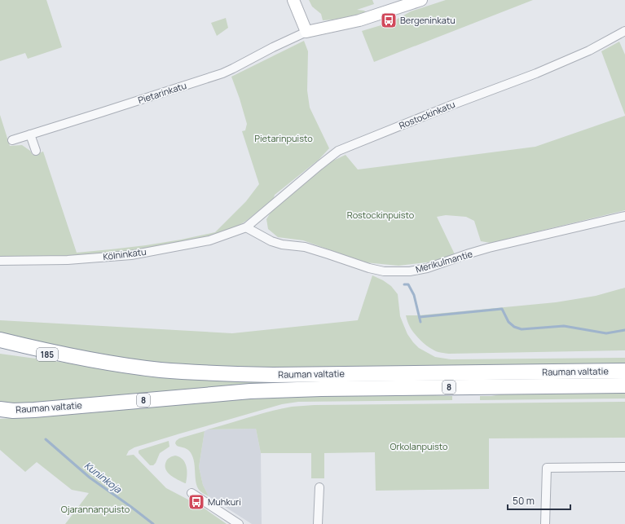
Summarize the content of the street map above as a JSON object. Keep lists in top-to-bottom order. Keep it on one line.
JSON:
{"streets":{"highway":["185","Rauman valtatie","8"],"street":["Pietarinkatu","Rostockinkatu","Kölninkatu","Merikulmantie"]},"crossings":[["Rostockinkatu","Kölninkatu"],["Rostockinkatu","Merikulmantie"],["Kölninkatu","Merikulmantie"],["185","Rauman valtatie"]],"water":["Kuninkoja"],"parks":["Pietarinpuisto","Rostockinpuisto","Orkolanpuisto","Ojarannanpuisto"],"places":{"bus stop":["Bergeninkatu","Muhkuri"]},"scale_bar":"50 m"}
